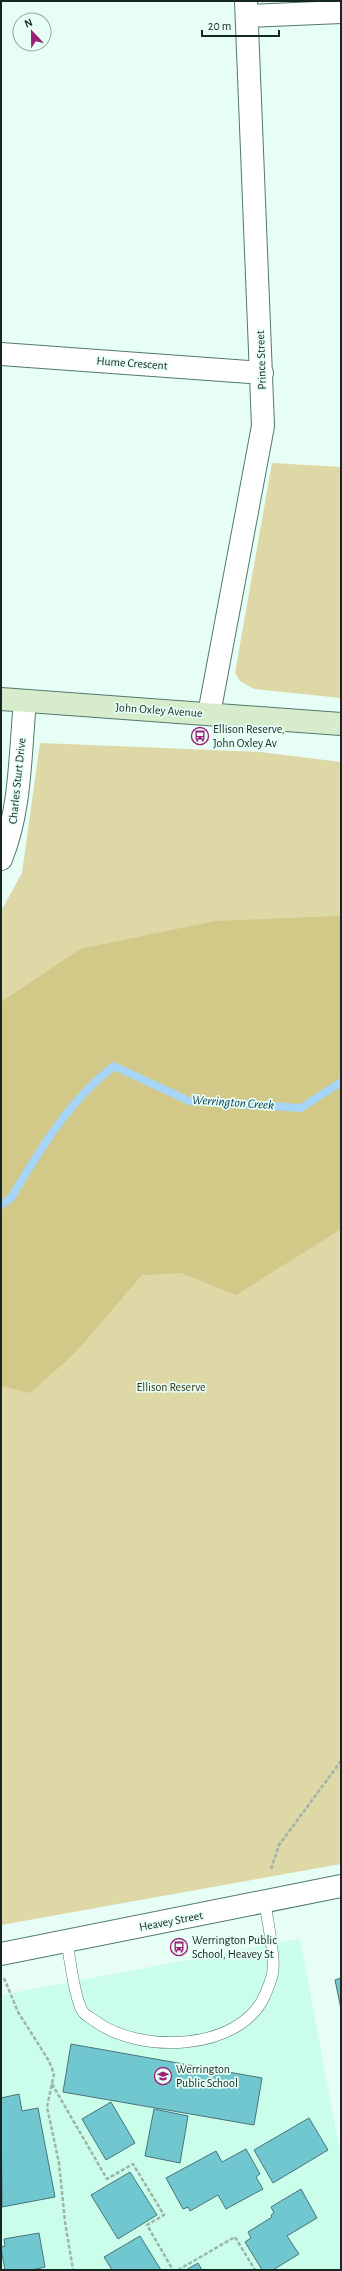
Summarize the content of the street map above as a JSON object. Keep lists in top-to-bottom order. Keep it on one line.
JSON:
{"streets":{"street":["Prince Street","Hume Crescent","John Oxley Avenue","Charles Sturt Drive","Heavey Street"]},"crossings":[["Prince Street","Hume Crescent"],["Prince Street","John Oxley Avenue"],["John Oxley Avenue","Charles Sturt Drive"]],"water":["Werrington Creek"],"parks":["Ellison Reserve"],"places":{"bus stop":["Ellison Reserve, John Oxley Av","Werrington Public School, Heavey St"],"school or university":["Werrington Public School"]},"scale_bar":"20 m","north":"top"}
